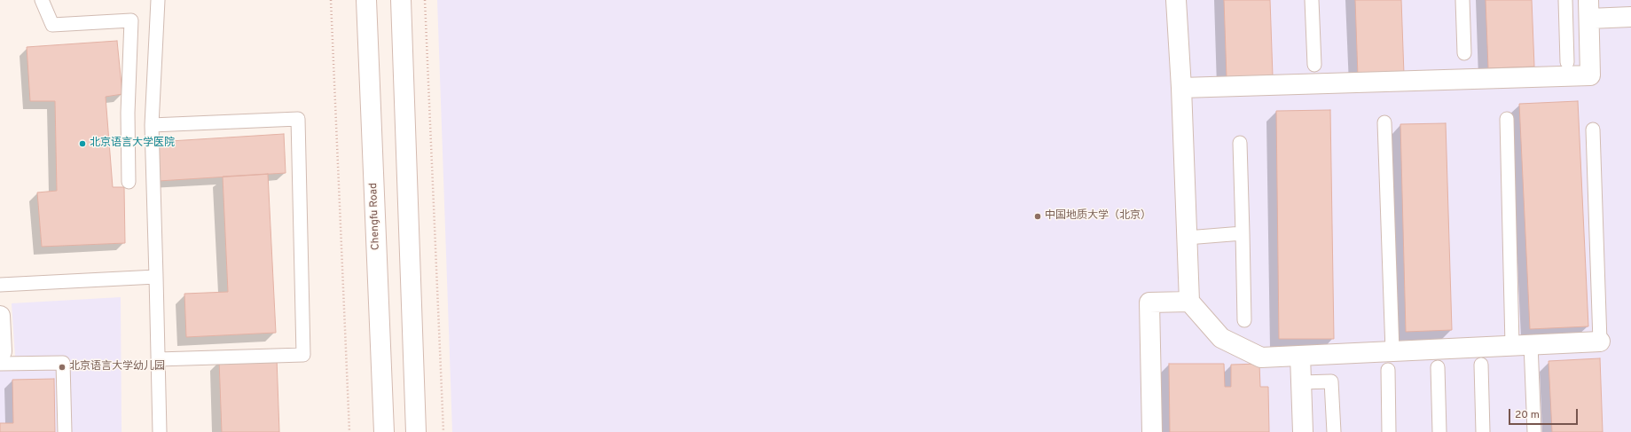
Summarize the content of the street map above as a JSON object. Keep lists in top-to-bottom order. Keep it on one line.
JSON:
{"streets":{"street":["Chengfu Road"]},"places":["北京语言大学医院","中国地质大学（北京）","北京语言大学幼儿园"],"scale_bar":"20 m"}
